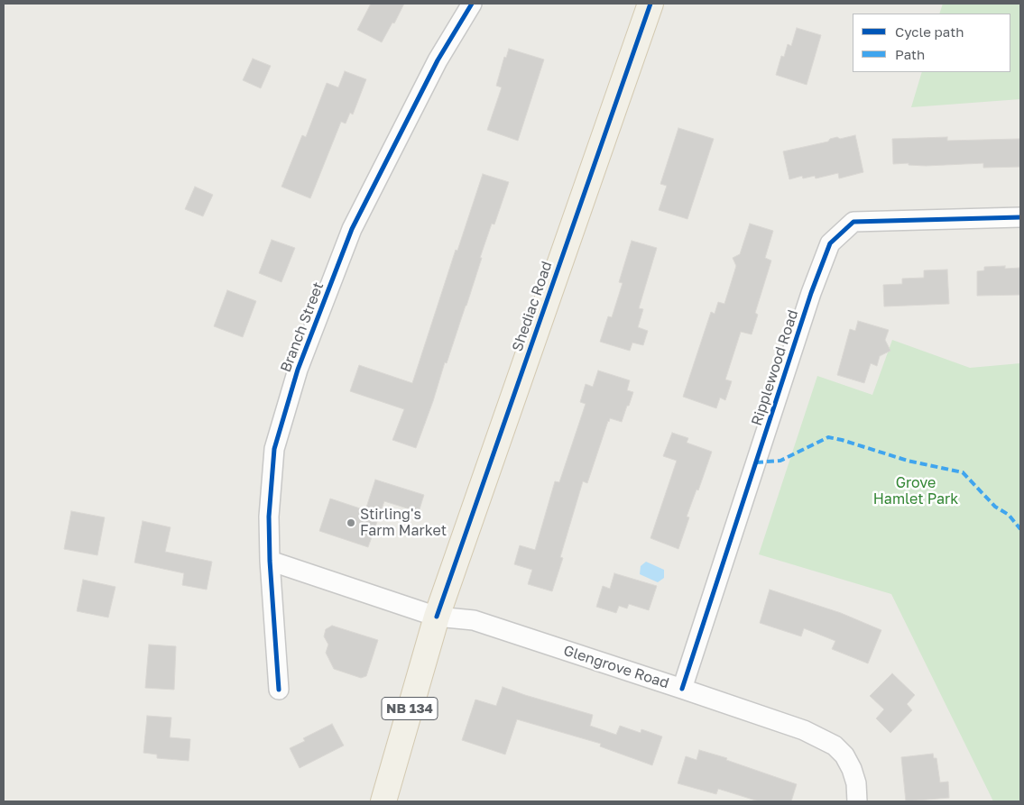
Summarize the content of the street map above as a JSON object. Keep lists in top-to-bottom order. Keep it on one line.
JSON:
{"streets":{"main road":["Shediac Road","NB 134"],"street":["Branch Street","Ripplewood Road","Glengrove Road"]},"crossings":[["Shediac Road","Glengrove Road"],["Ripplewood Road","Glengrove Road"]],"parks":["Grove Hamlet Park"],"places":["Stirling's Farm Market"],"legend":["Cycle path","Path"]}
